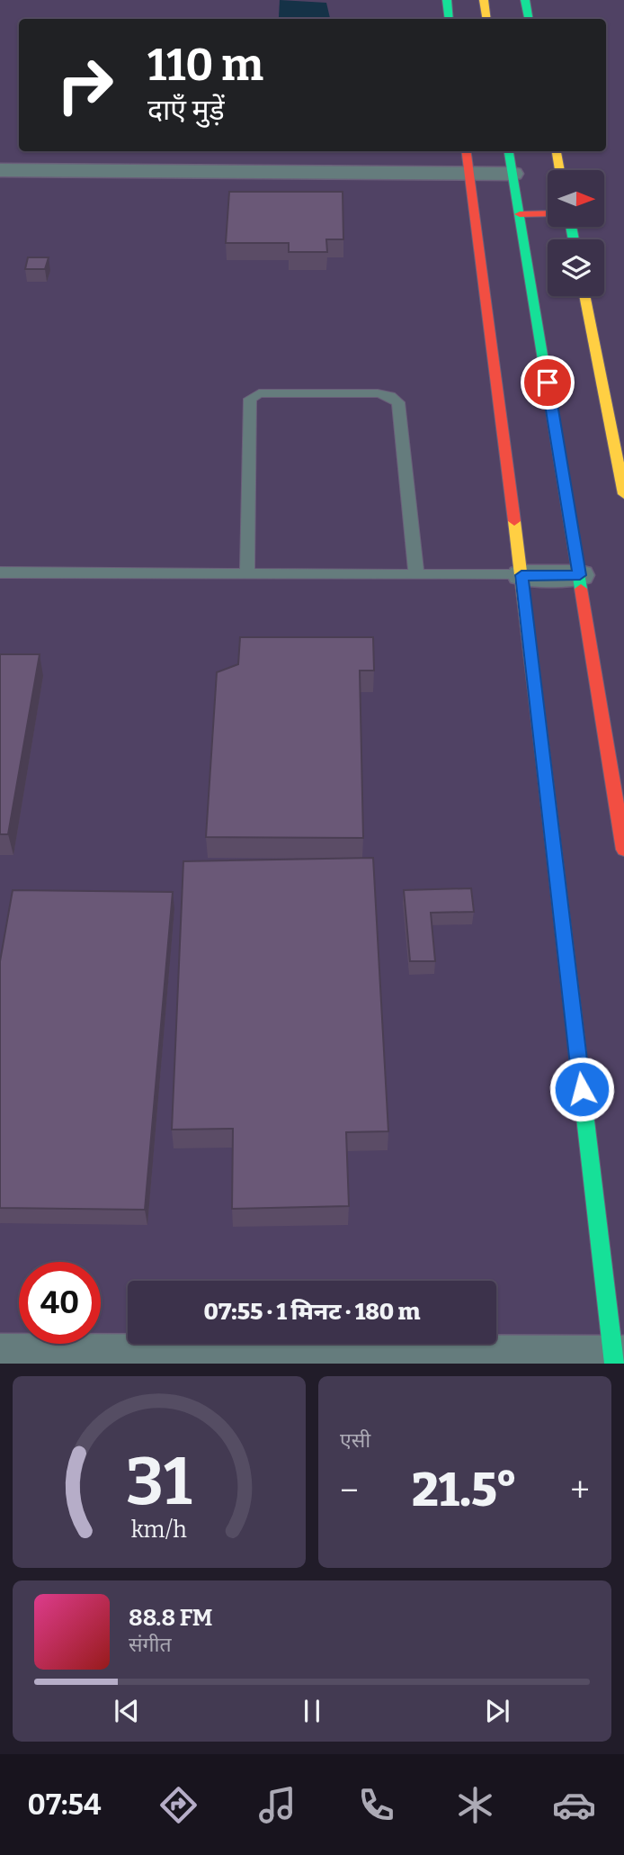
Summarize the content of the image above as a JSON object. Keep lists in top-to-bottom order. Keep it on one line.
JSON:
{"north":"right","page":{"turn":["110 m","दाएँ मुड़ें"],"limit":"40","trip":"07:55 · 1 मिनट · 180 m","tile":"एसी","heat":["−","21.5°","+"],"song":["88.8 FM","संगीत"],"tabs":"07:54","gauge":["31","km/h"]}}
